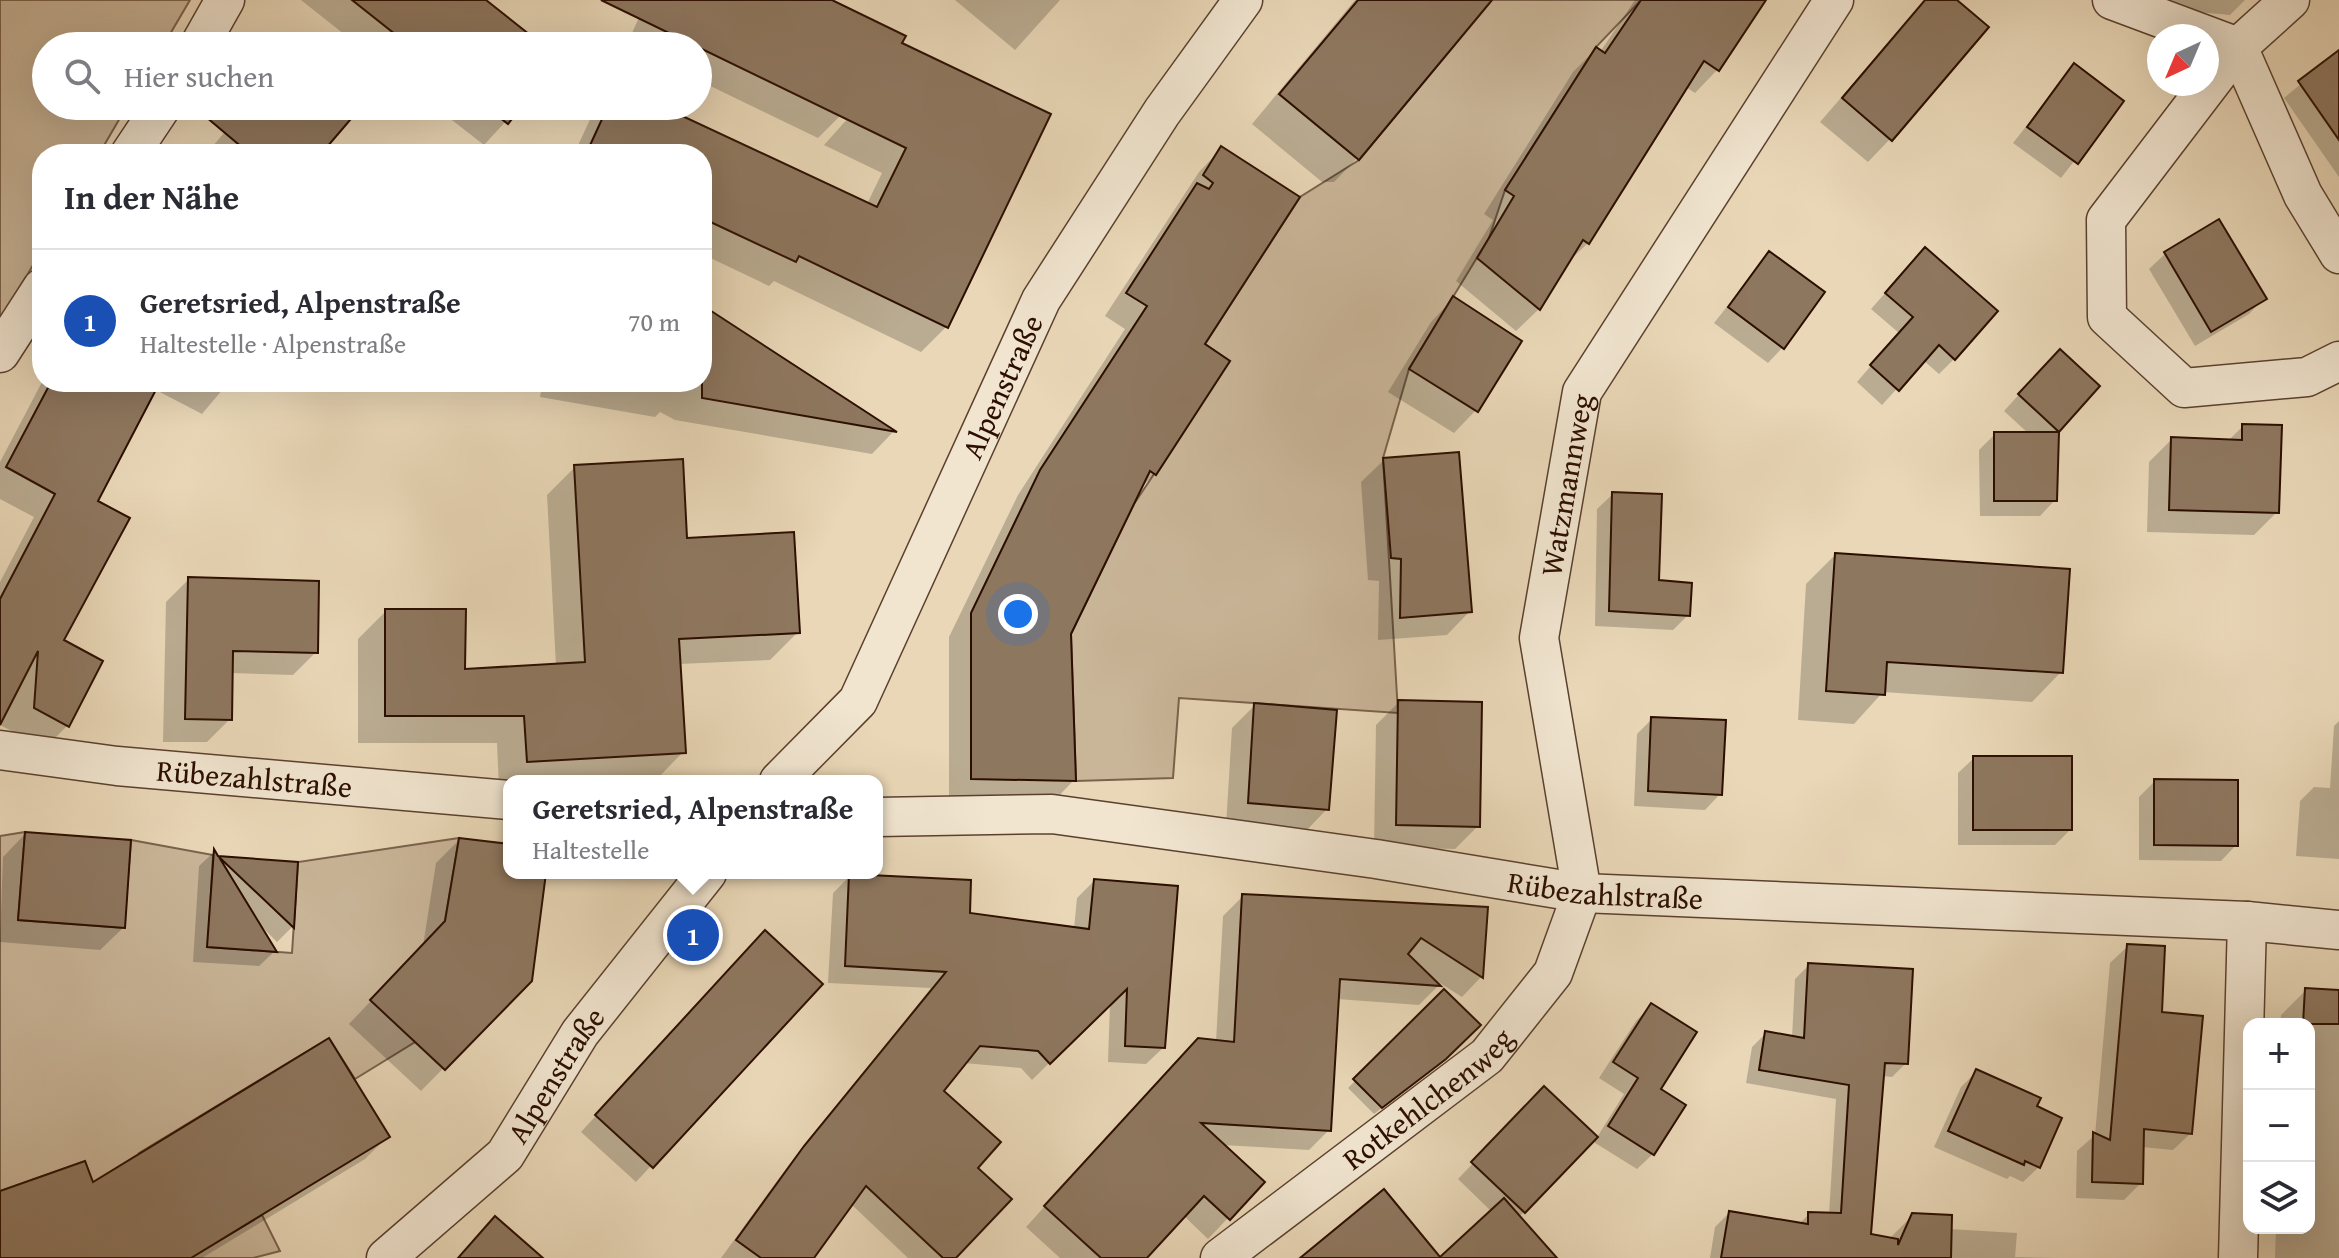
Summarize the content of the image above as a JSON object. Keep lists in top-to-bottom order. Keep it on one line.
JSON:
{"streets":{"street":["Alpenstraße","Watzmannweg","Rübezahlstraße","Rotkehlchenweg"]},"crossings":[["Watzmannweg","Rübezahlstraße"],["Watzmannweg","Rotkehlchenweg"],["Rübezahlstraße","Rotkehlchenweg"]],"north":"bottom left","page":{"search":"Hier suchen","heading":"In der Nähe","list":[{"mark":"1","name":"Geretsried, Alpenstraße","note":"Haltestelle · Alpenstraße","value":"70 m"}],"popup":["Geretsried, Alpenstraße","Haltestelle"],"pins":"1","map_buttons":["+","−"]}}
